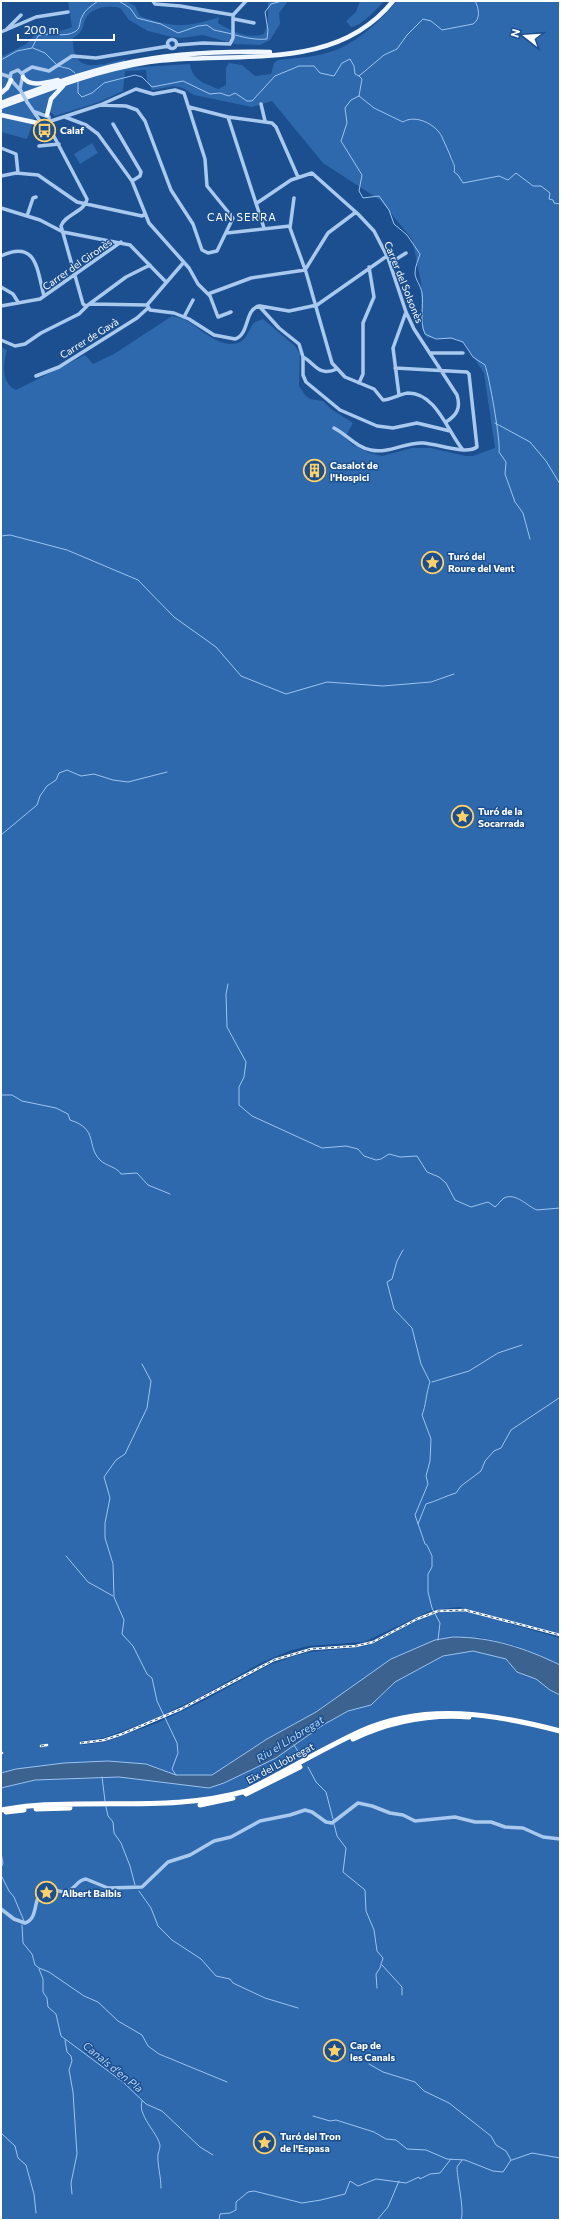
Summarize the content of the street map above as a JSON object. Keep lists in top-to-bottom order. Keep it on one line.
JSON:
{"streets":{"highway":["Eix del Llobregat"],"street":["Carrer del Gironès","Carrer del Solsonès","Carrer de Gavà"]},"districts":["CAN SERRA"],"water":["Riu el Llobregat","Canals d'en Pla"],"places":{"bus stop":["Calaf"],"building":["Casalot de l'Hospici"],"place":["Turó del Roure del Vent","Turó de la Socarrada","Albert Balbis","Cap de les Canals","Turó del Tron de l'Espasa"]},"scale_bar":"200 m","north":"left"}
